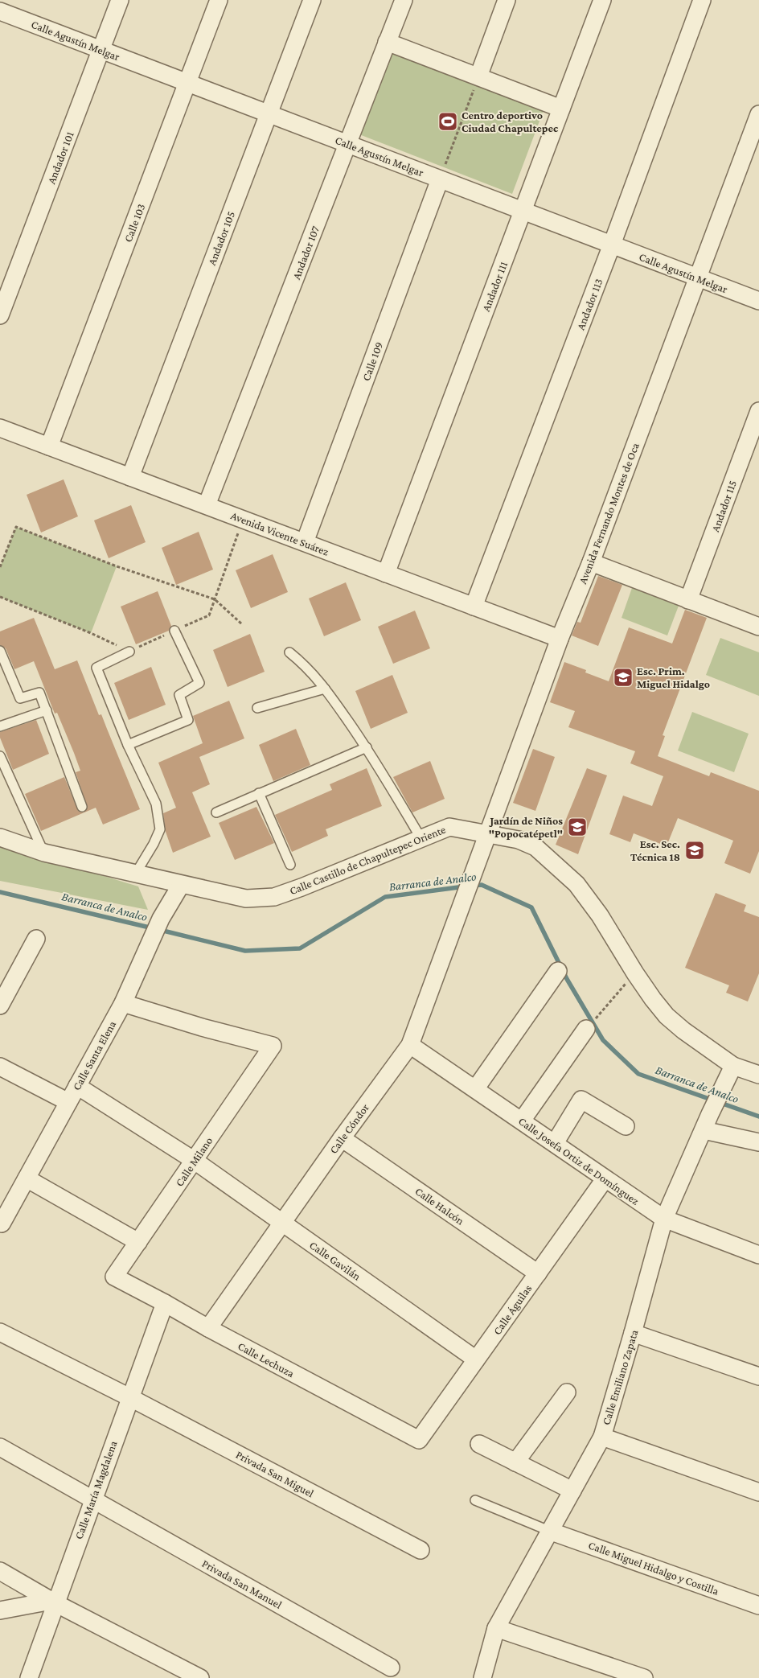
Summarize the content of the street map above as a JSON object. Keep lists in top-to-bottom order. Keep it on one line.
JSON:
{"streets":{"street":["Calle Agustín Melgar","Andador 101","Calle 103","Andador 105","Andador 107","Andador 111","Andador 113","Calle 109","Andador 115","Avenida Fernando Montes de Oca","Avenida Vicente Suárez","Calle Castillo de Chapultepec Oriente","Calle Santa Elena","Calle Cóndor","Calle Josefa Ortiz de Domínguez","Calle Milano","Calle Halcón","Calle Gavilán","Calle Águilas","Calle Lechuza","Calle Emiliano Zapata","Privada San Miguel","Calle María Magdalena","Calle Miguel Hidalgo y Costilla","Privada San Manuel"]},"crossings":[["Calle Agustín Melgar","Andador 101"],["Calle Agustín Melgar","Calle 103"],["Calle Agustín Melgar","Andador 105"],["Calle Agustín Melgar","Andador 107"],["Calle Agustín Melgar","Andador 111"],["Calle Agustín Melgar","Andador 113"],["Calle Agustín Melgar","Calle 109"],["Calle Agustín Melgar","Avenida Fernando Montes de Oca"],["Calle 103","Avenida Vicente Suárez"],["Andador 105","Avenida Vicente Suárez"],["Andador 107","Avenida Vicente Suárez"],["Andador 111","Avenida Vicente Suárez"],["Andador 113","Avenida Vicente Suárez"],["Calle 109","Avenida Vicente Suárez"],["Avenida Fernando Montes de Oca","Avenida Vicente Suárez"],["Avenida Fernando Montes de Oca","Calle Castillo de Chapultepec Oriente"],["Avenida Fernando Montes de Oca","Calle Cóndor"],["Calle Castillo de Chapultepec Oriente","Calle Santa Elena"],["Calle Castillo de Chapultepec Oriente","Calle Emiliano Zapata"],["Calle Santa Elena","Calle Milano"],["Calle Santa Elena","Calle Gavilán"],["Calle Cóndor","Calle Josefa Ortiz de Domínguez"],["Calle Cóndor","Calle Halcón"],["Calle Cóndor","Calle Gavilán"],["Calle Cóndor","Calle Lechuza"],["Calle Josefa Ortiz de Domínguez","Calle Águilas"],["Calle Josefa Ortiz de Domínguez","Calle Emiliano Zapata"],["Calle Milano","Calle Gavilán"],["Calle Milano","Calle Lechuza"],["Calle Halcón","Calle Águilas"],["Calle Gavilán","Calle Águilas"],["Calle Águilas","Calle Lechuza"],["Calle Lechuza","Calle María Magdalena"],["Calle Emiliano Zapata","Calle Miguel Hidalgo y Costilla"],["Privada San Miguel","Calle María Magdalena"],["Calle María Magdalena","Privada San Manuel"]],"water":["Barranca de Analco"],"places":{"sports":["Centro deportivo Ciudad Chapultepec"],"school or university":["Esc. Prim. Miguel Hidalgo","Jardín de Niños \"Popocatépetl\"","Esc. Sec. Técnica 18"]}}
